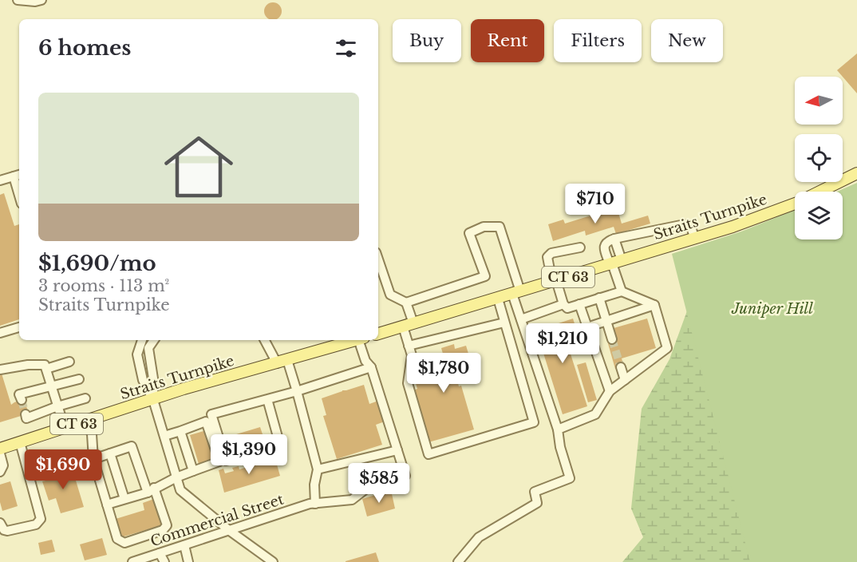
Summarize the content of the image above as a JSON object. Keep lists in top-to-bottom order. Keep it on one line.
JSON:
{"streets":{"main road":["Straits Turnpike","CT 63"],"street":["Commercial Street"]},"parks":["Juniper Hill"],"north":"left","page":{"chip":["Buy","Rent","Filters","New"],"heading":"6 homes","list":[{"name":"$1,690/mo","note":"3 rooms · 113 m² · Straits Turnpike"}],"price":["$710","$1,210","$1,780","$1,390","$1,690","$585"]}}
